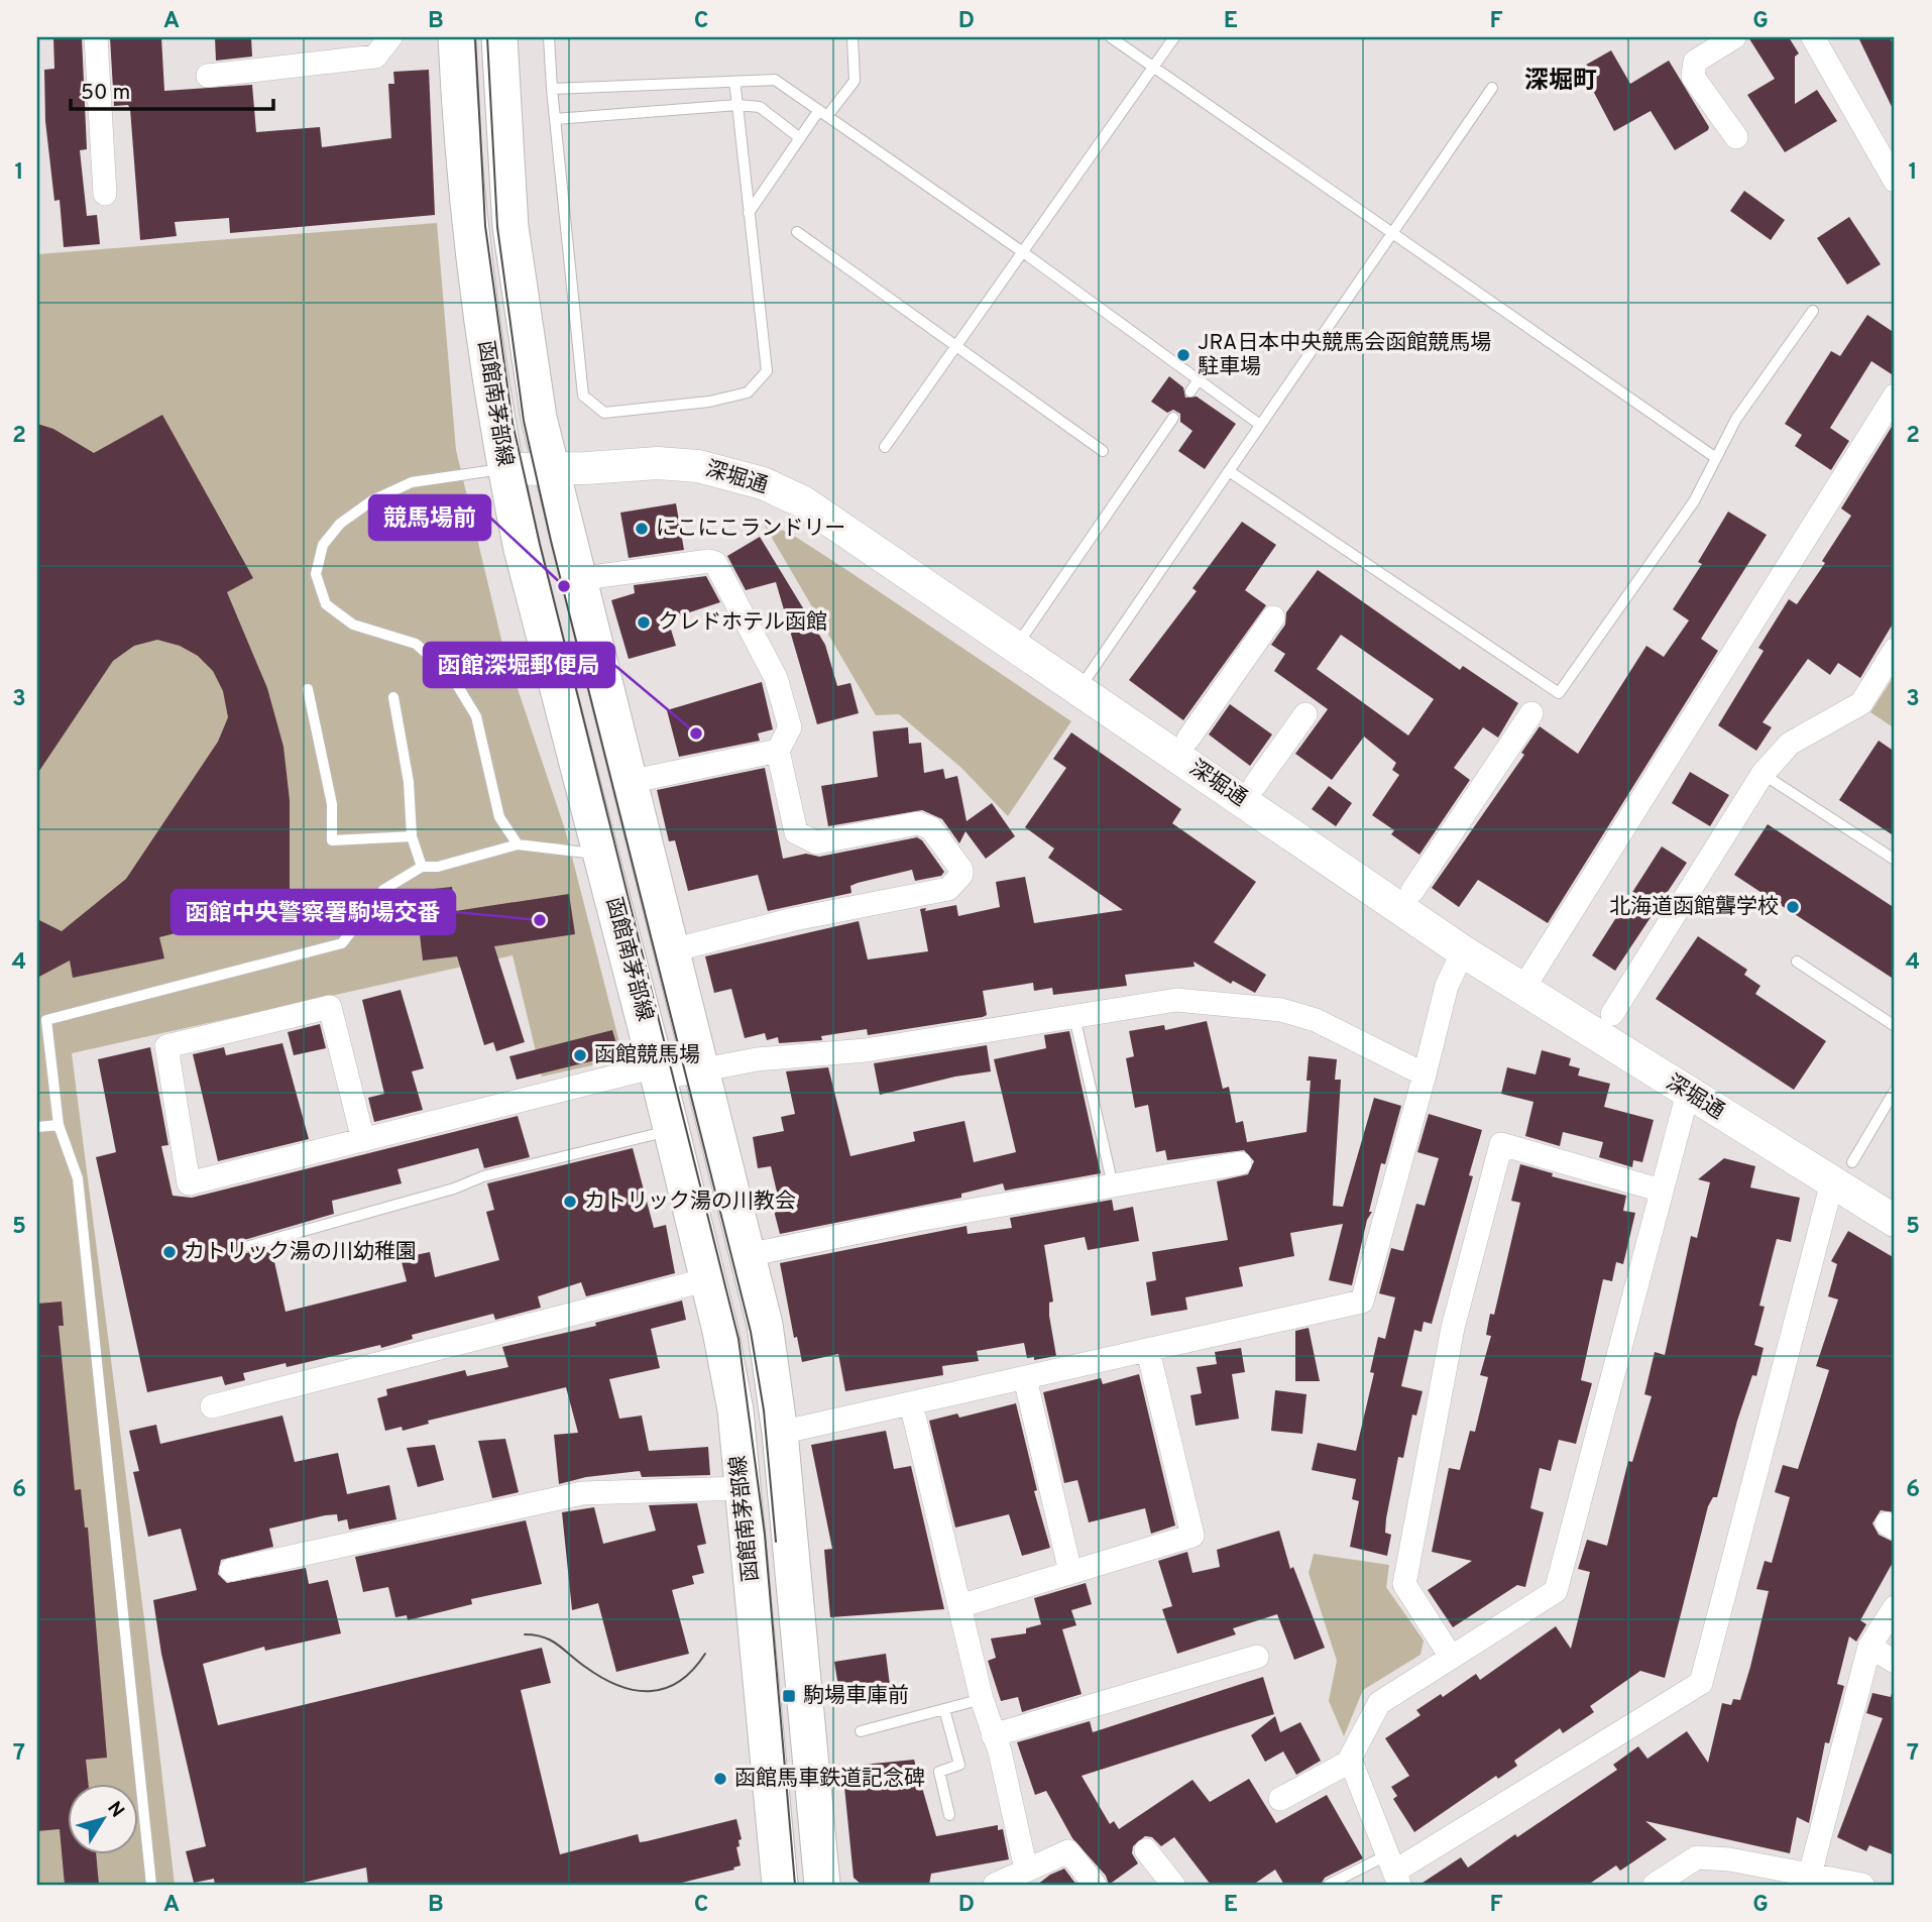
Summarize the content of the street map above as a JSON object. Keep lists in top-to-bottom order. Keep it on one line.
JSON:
{"streets":{"main road":["函館南茅部線"],"street":["深堀通"]},"crossings":[["函館南茅部線","深堀通"]],"districts":["深堀町"],"places":{"other":["JRA日本中央競馬会函館競馬場 駐車場","にこにこランドリー","競馬場前","クレドホテル函館","函館深堀郵便局","北海道函館聾学校","函館中央警察署駒場交番","函館競馬場","カトリック湯の川教会","カトリック湯の川幼稚園","函館馬車鉄道記念碑"],"transit":["駒場車庫前"]},"scale_bar":"50 m","north":"top right","grid":{"columns":["A","B","C","D","E","F","G"],"rows":["1","2","3","4","5","6","7"]}}
